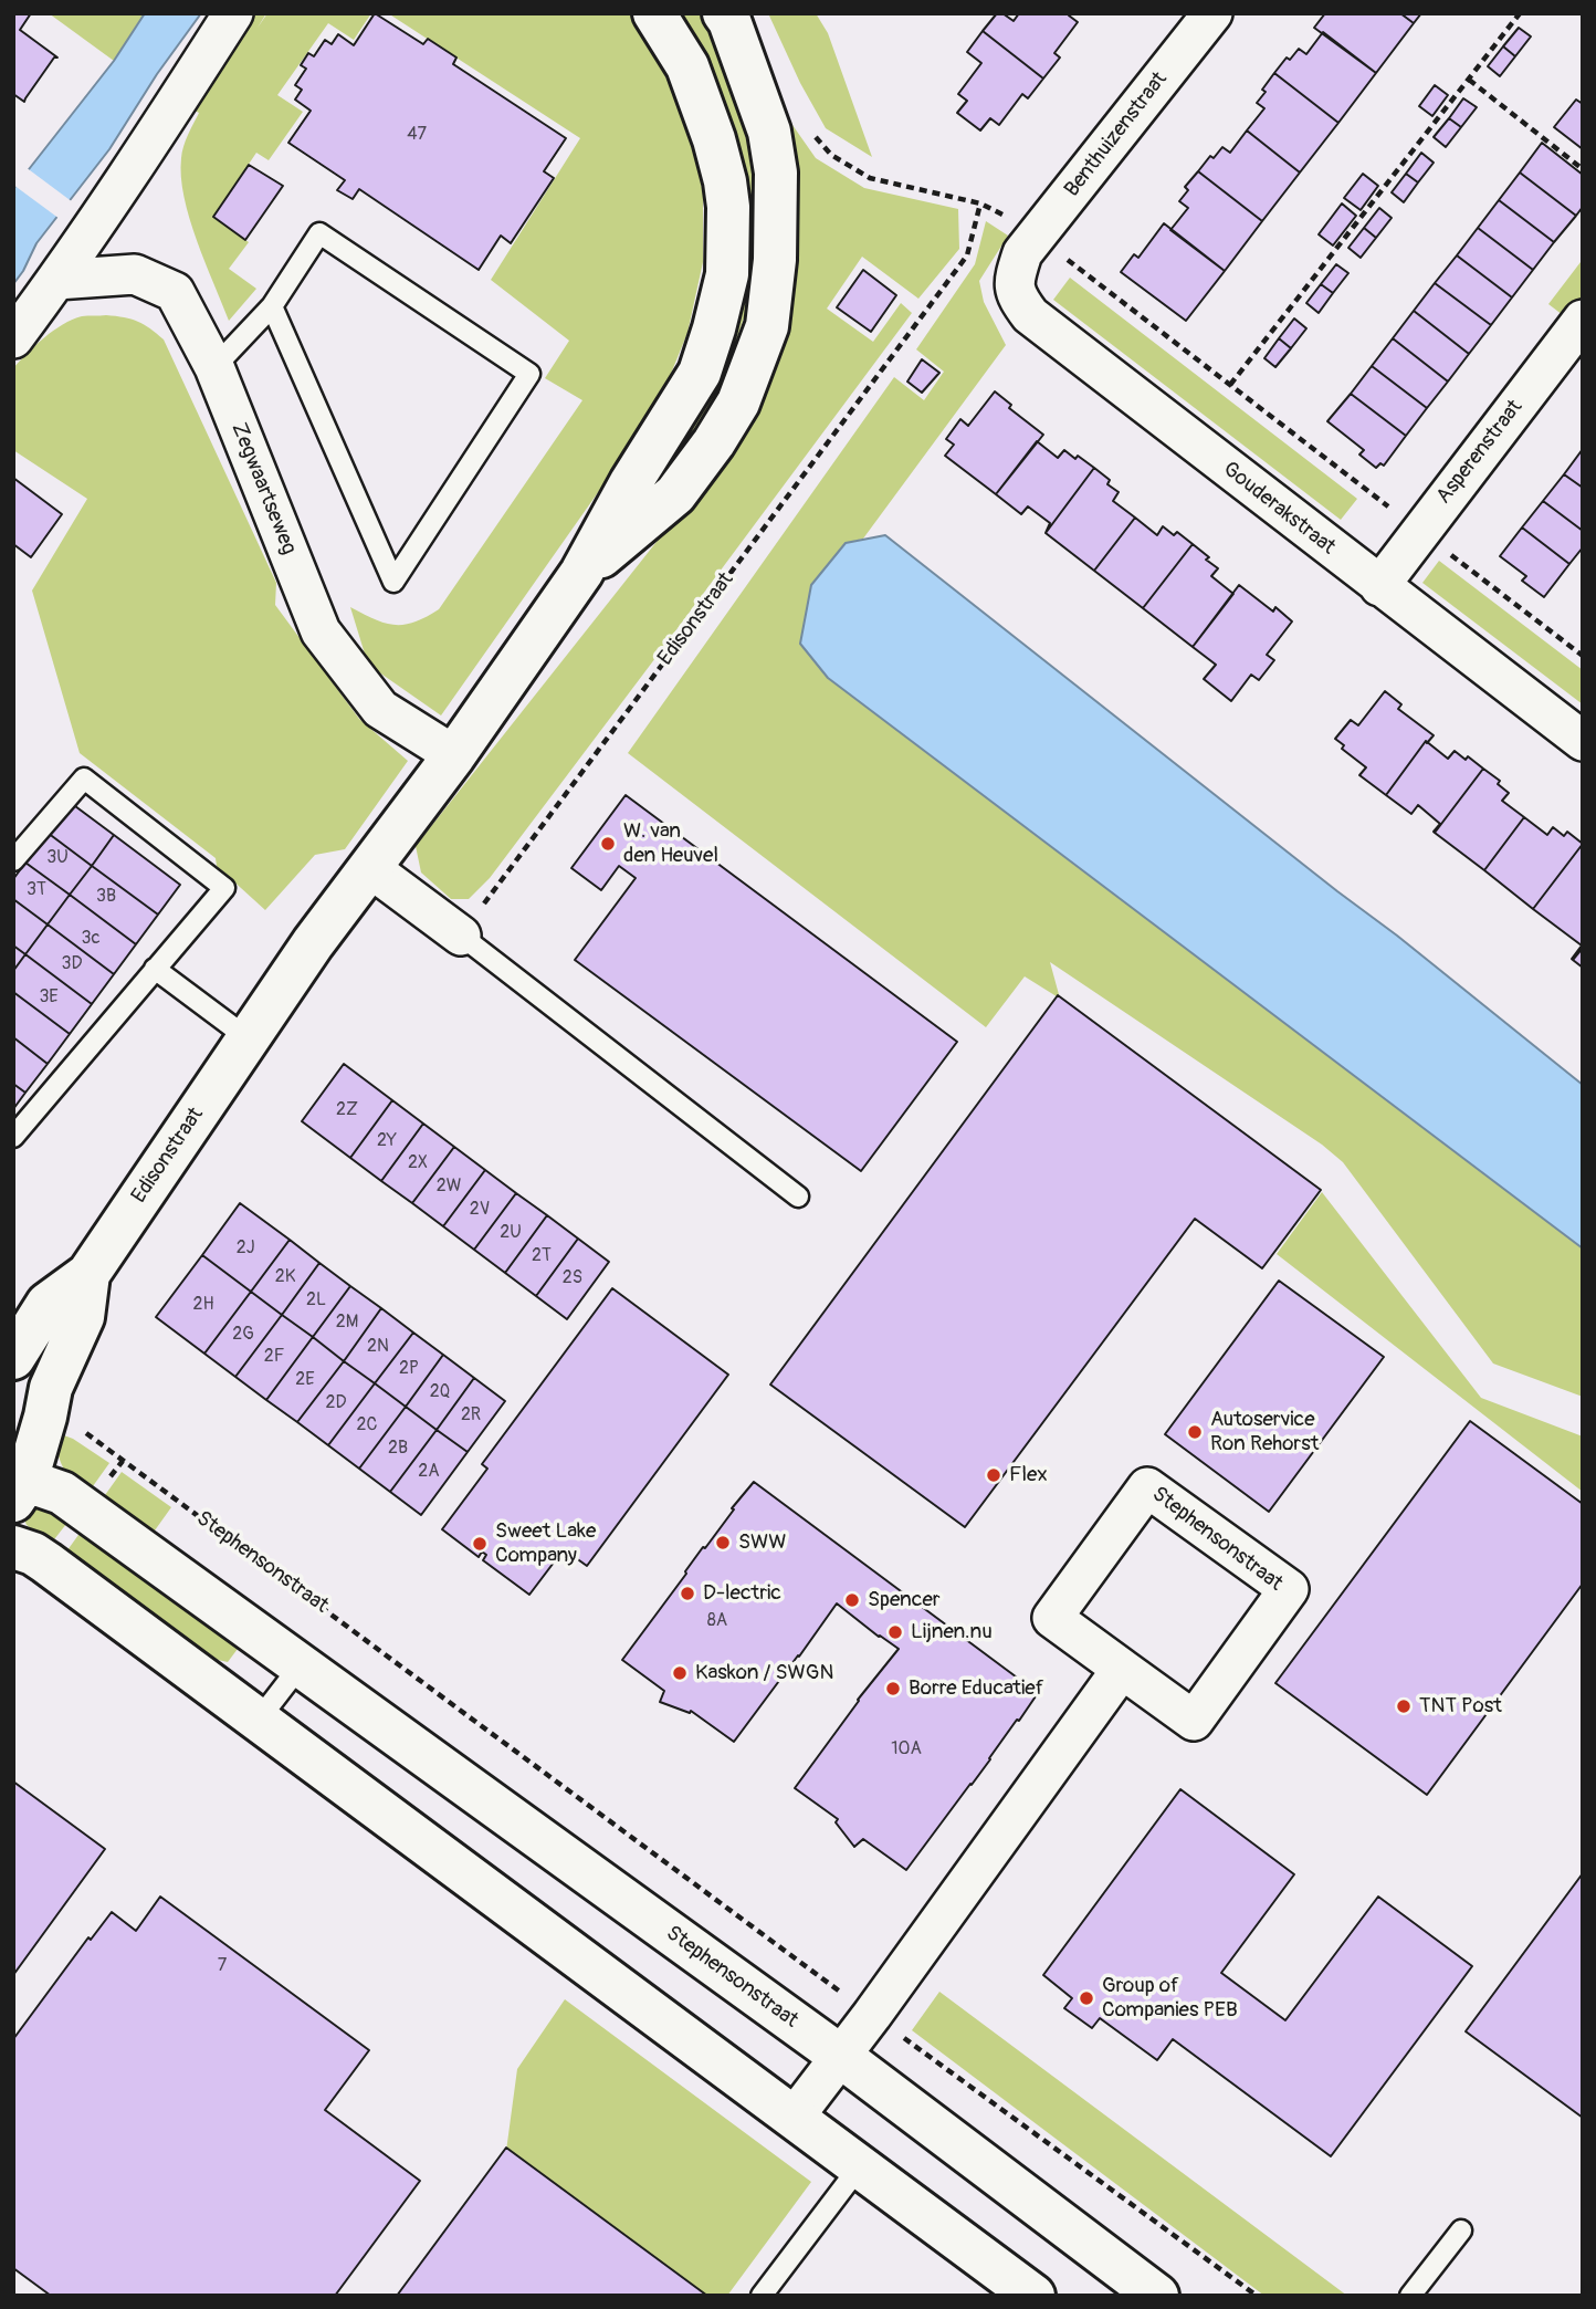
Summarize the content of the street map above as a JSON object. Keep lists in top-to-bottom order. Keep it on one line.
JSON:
{"streets":{"street":["Benthuizenstraat","Asperenstraat","Zegwaartseweg","Gouderakstraat","Edisonstraat","Stephensonstraat"]},"crossings":[["Benthuizenstraat","Gouderakstraat"],["Asperenstraat","Gouderakstraat"],["Zegwaartseweg","Edisonstraat"],["Edisonstraat","Stephensonstraat"]],"places":["W. van den Heuvel","Autoservice Ron Rehorst","Flex","SWW","Sweet Lake Company","D-lectric","Spencer","Lijnen.nu","Kaskon / SWGN","Borre Educatief","TNT Post","Group of Companies PEB"],"house_numbers":["47","3U","3T","3B","3c","3D","3E","2Z","2Y","2X","2W","2V","2U","2J","2T","2K","2S","2L","2H","2M","2G","2N","2F","2P","2E","2Q","2D","2R","2C","2B","2A","8A","10A","7"]}
